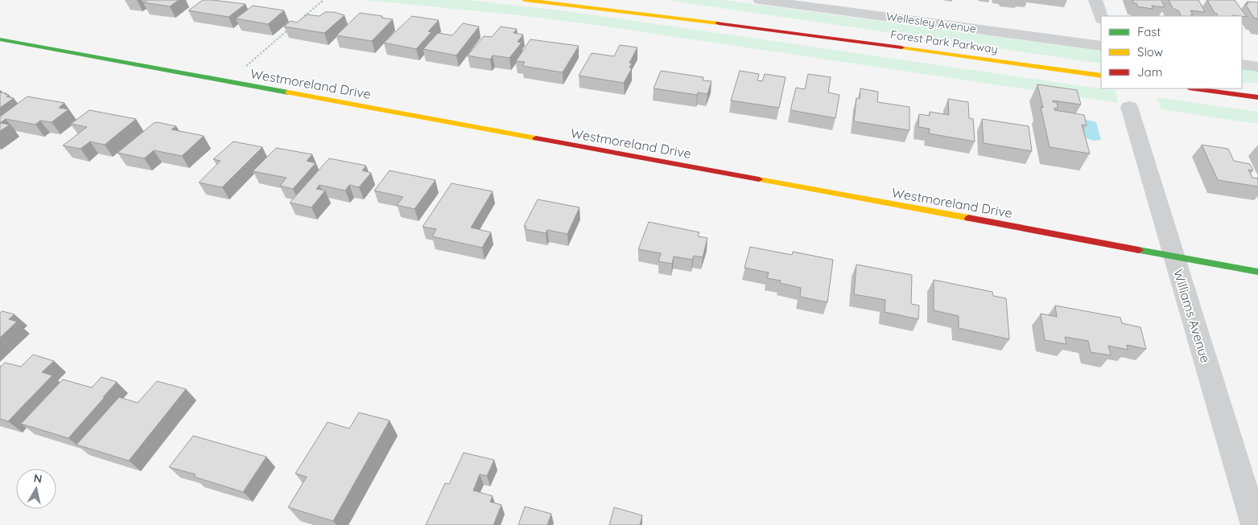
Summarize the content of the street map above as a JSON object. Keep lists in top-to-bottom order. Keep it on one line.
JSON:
{"streets":{"street":["Wellesley Avenue","Forest Park Parkway","Westmoreland Drive","Williams Avenue"]},"crossings":[["Westmoreland Drive","Williams Avenue"]],"legend":["Fast","Slow","Jam"],"north":"top"}
